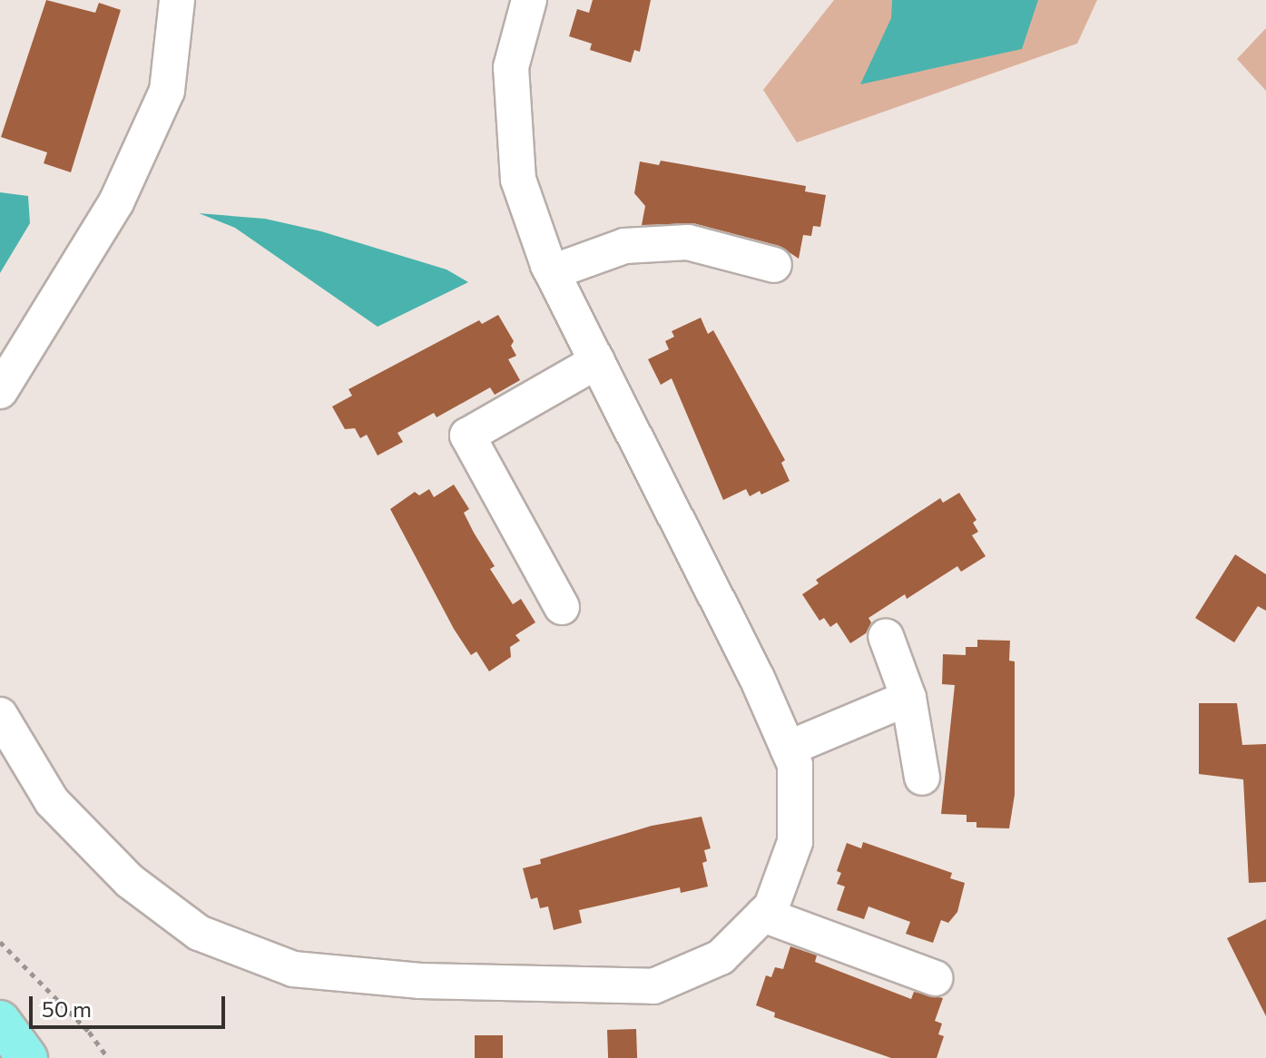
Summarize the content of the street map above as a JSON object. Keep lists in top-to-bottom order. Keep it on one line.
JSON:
{"scale_bar":"50 m"}
